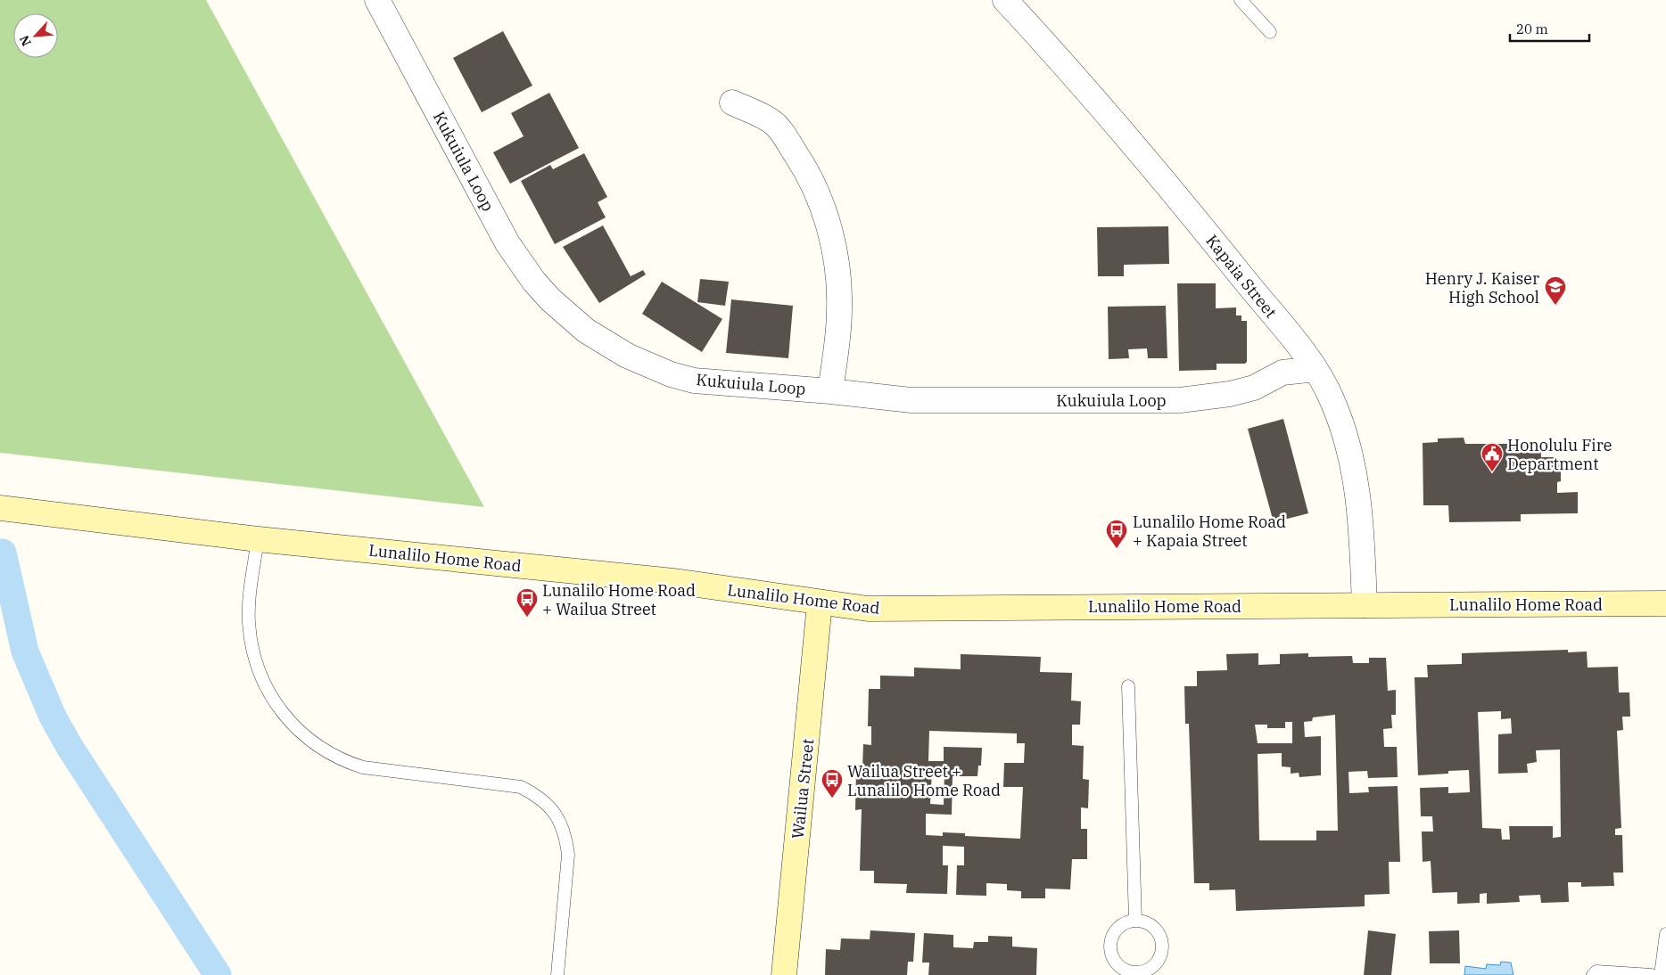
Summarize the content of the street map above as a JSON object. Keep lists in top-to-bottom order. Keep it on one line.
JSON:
{"streets":{"main road":["Lunalilo Home Road","Wailua Street"],"street":["Kukuiula Loop","Kapaia Street"]},"crossings":[["Kukuiula Loop","Kapaia Street"],["Kapaia Street","Lunalilo Home Road"],["Lunalilo Home Road","Wailua Street"]],"places":{"school or university":["Henry J. Kaiser High School"],"public building":["Honolulu Fire Department"],"bus stop":["Lunalilo Home Road + Kapaia Street","Lunalilo Home Road + Wailua Street","Wailua Street + Lunalilo Home Road"]},"scale_bar":"20 m","north":"bottom left"}
